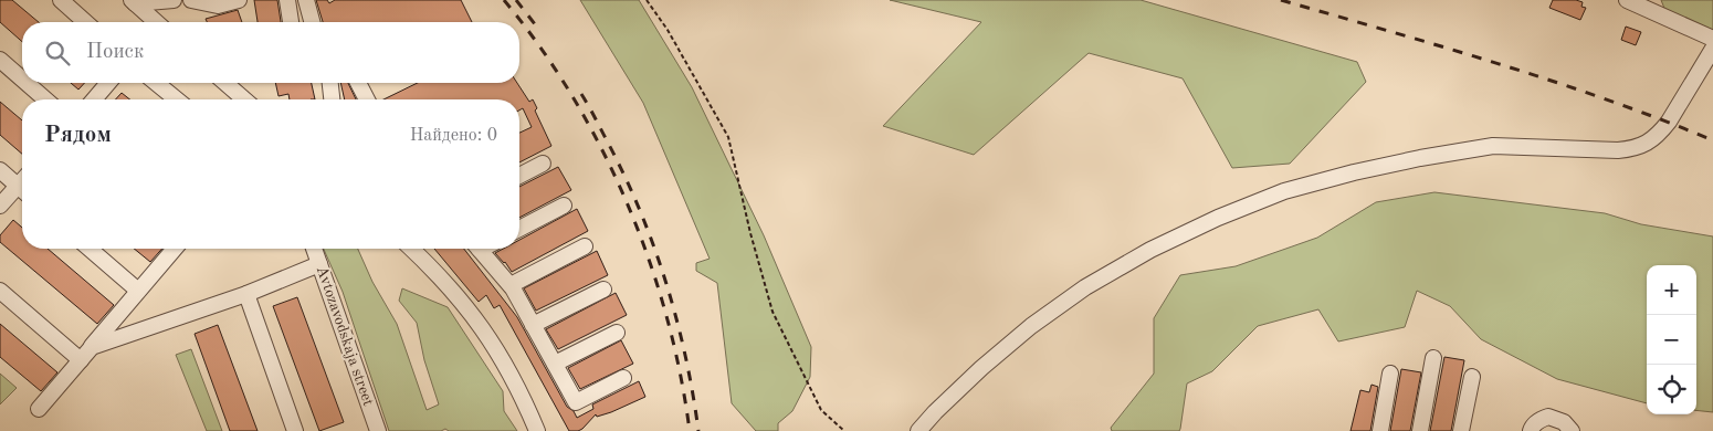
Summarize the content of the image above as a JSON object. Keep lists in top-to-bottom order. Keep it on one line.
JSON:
{"streets":{"street":["Avtozavodskaja street"]},"page":{"search":"Поиск","heading":["Рядом","Найдено: 0"],"map_buttons":["+","−"]}}
